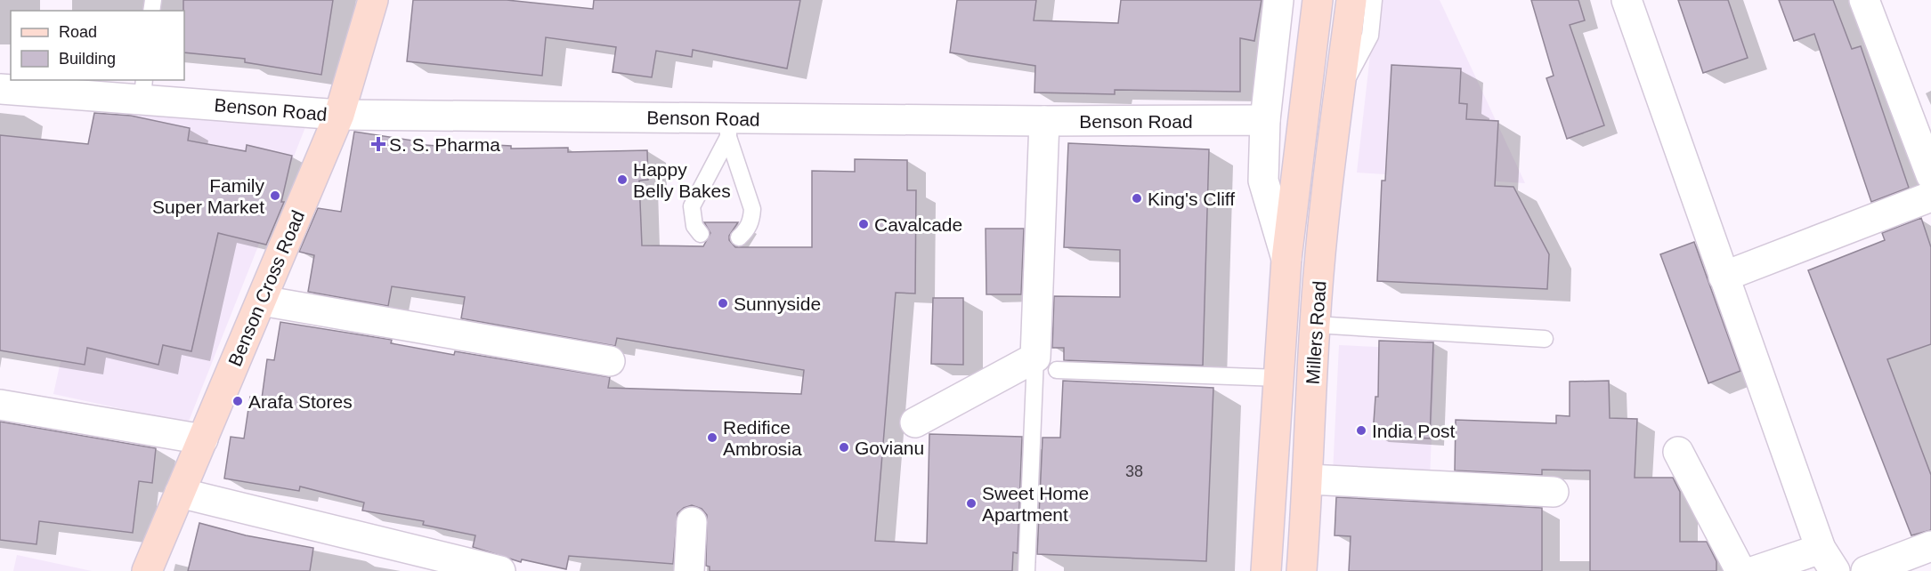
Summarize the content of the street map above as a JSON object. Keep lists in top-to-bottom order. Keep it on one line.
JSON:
{"streets":{"main road":["Benson Cross Road","Millers Road"],"street":["Benson Road"]},"crossings":[["Benson Road","Benson Cross Road"]],"places":{"health":["S. S. Pharma"],"other":["Happy Belly Bakes","Family Super Market","King's Cliff","Cavalcade","Sunnyside","Arafa Stores","India Post","Redifice Ambrosia","Govianu","Sweet Home Apartment"]},"house_numbers":["38"],"legend":["Road","Building"]}
